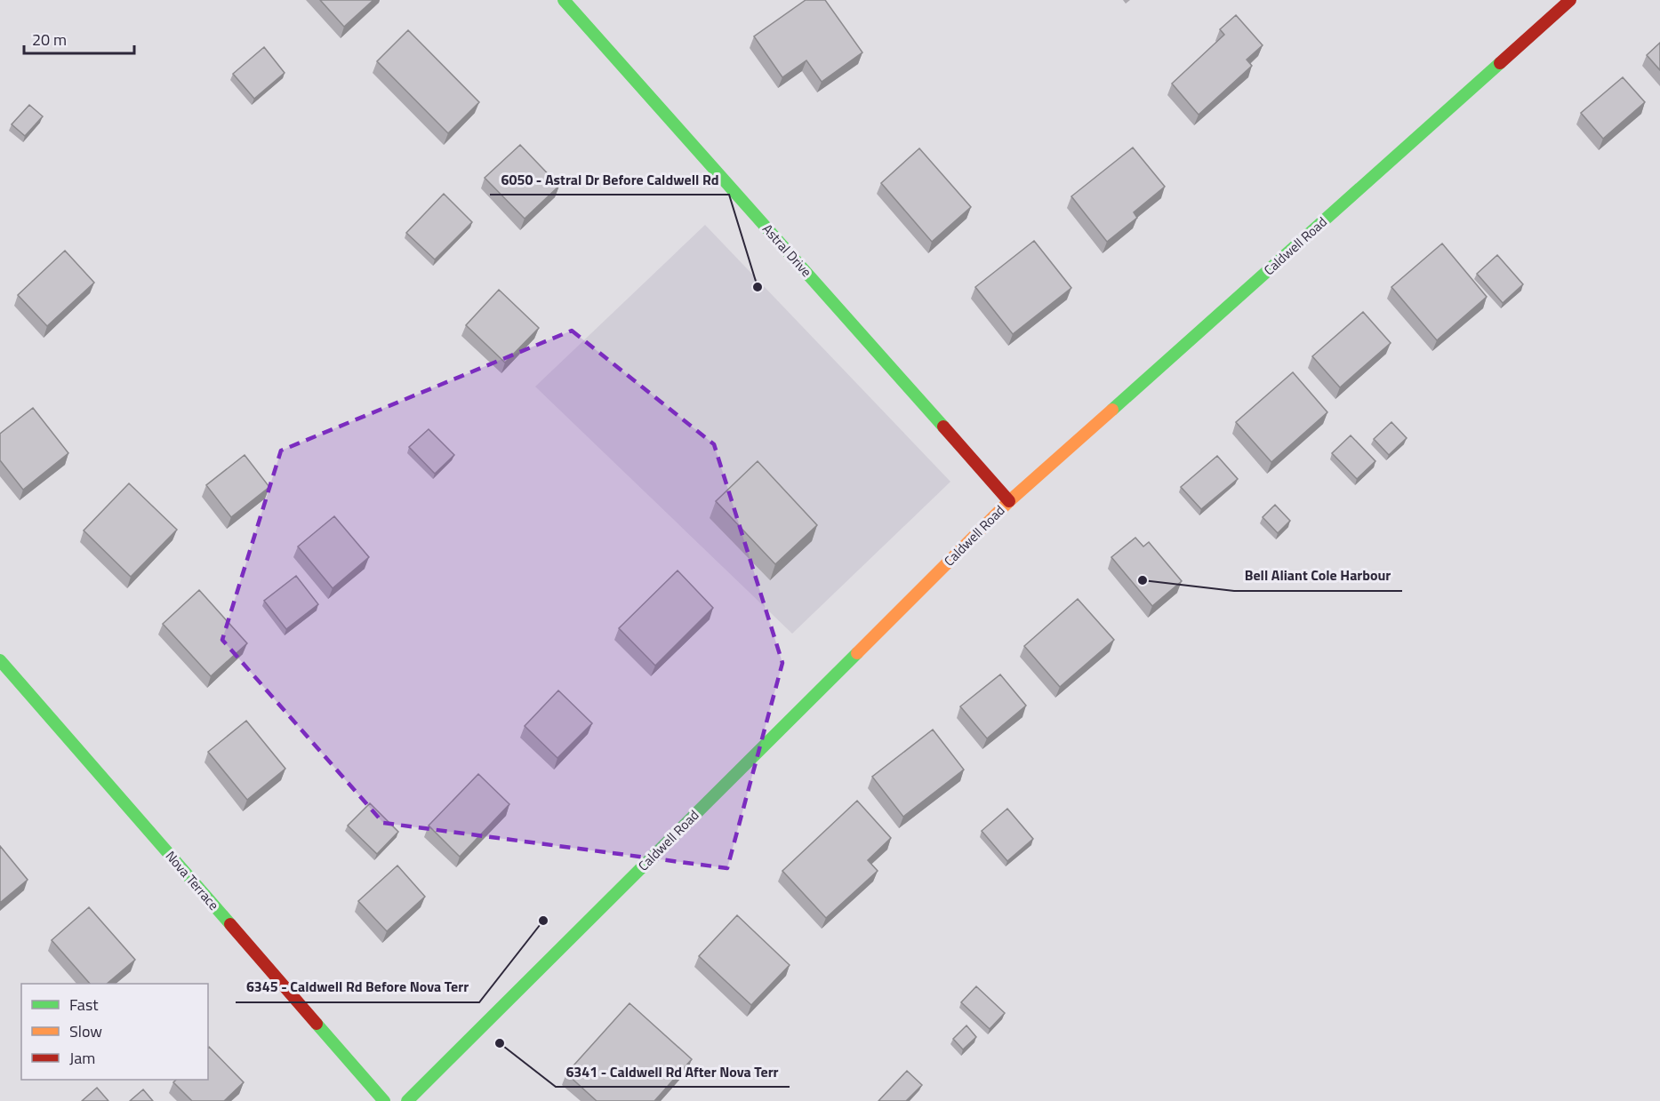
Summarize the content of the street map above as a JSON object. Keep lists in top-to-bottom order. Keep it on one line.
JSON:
{"streets":{"street":["Caldwell Road","Astral Drive","Nova Terrace"]},"crossings":[["Caldwell Road","Astral Drive"]],"places":["6050 - Astral Dr Before Caldwell Rd","Bell Aliant Cole Harbour","6345 - Caldwell Rd Before Nova Terr","6341 - Caldwell Rd After Nova Terr"],"legend":["Fast","Slow","Jam"],"scale_bar":"20 m"}
